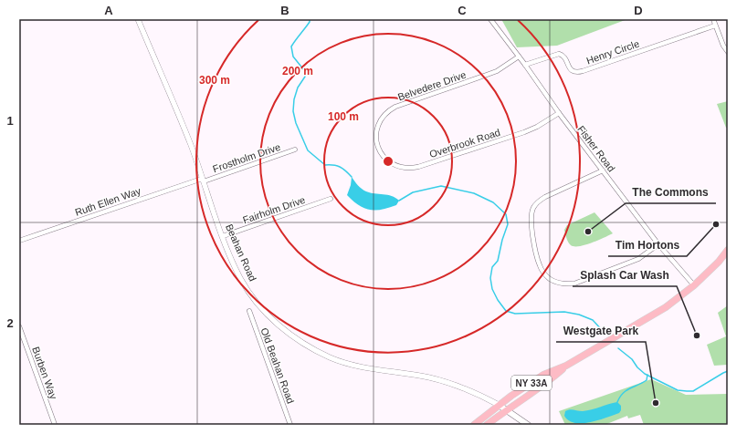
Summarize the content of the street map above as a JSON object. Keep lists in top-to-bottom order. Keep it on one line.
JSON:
{"streets":{"main road":["NY 33A"],"street":["Henry Circle","Belvedere Drive","Overbrook Road","Fisher Road","Frostholm Drive","Ruth Ellen Way","Fairholm Drive","Beahan Road","Old Beahan Road","Burben Way"]},"crossings":[["Henry Circle","Fisher Road"],["Belvedere Drive","Overbrook Road"],["Belvedere Drive","Fisher Road"],["Overbrook Road","Fisher Road"],["Fisher Road","NY 33A"],["Frostholm Drive","Ruth Ellen Way"],["Frostholm Drive","Beahan Road"],["Ruth Ellen Way","Beahan Road"],["Fairholm Drive","Beahan Road"],["Beahan Road","NY 33A"]],"places":["Tim Hortons","The Commons","Splash Car Wash","Westgate Park"],"grid":{"columns":["A","B","C","D"],"rows":["1","2"]},"rings":["200 m","300 m","100 m"]}
